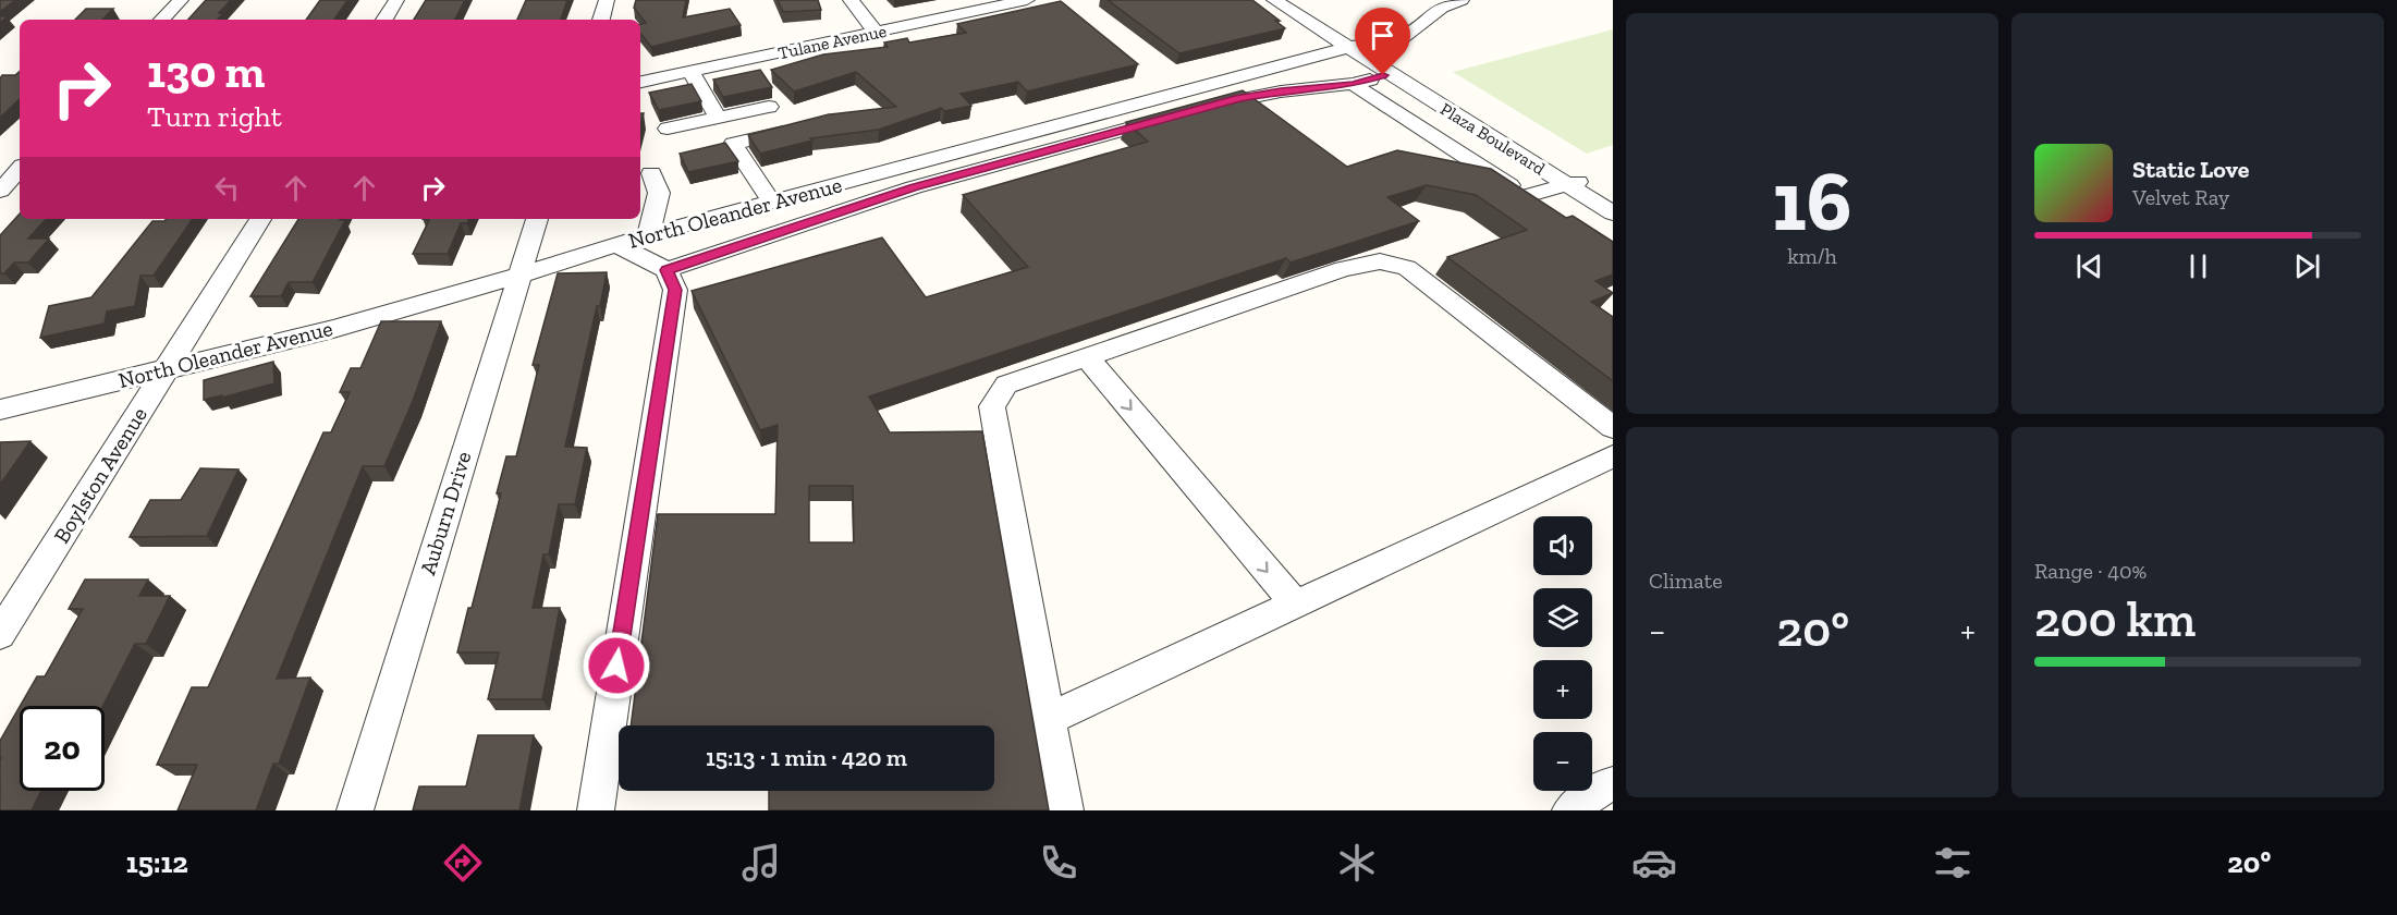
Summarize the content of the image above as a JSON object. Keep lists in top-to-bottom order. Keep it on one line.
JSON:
{"streets":{"street":["Tulane Avenue","Plaza Boulevard","North Oleander Avenue","Boylston Avenue","Auburn Drive"]},"crossings":[["Plaza Boulevard","North Oleander Avenue"],["North Oleander Avenue","Boylston Avenue"],["North Oleander Avenue","Auburn Drive"]],"page":{"tile":[["16","km/h"],"Climate",["Range · 40%","200 km"]],"turn":["130 m","Turn right"],"song":["Static Love","Velvet Ray"],"map_buttons":["+","−"],"heat":["−","20°","+"],"limit":"20","trip":"15:13 · 1 min · 420 m","tabs":["15:12","20°"]}}
